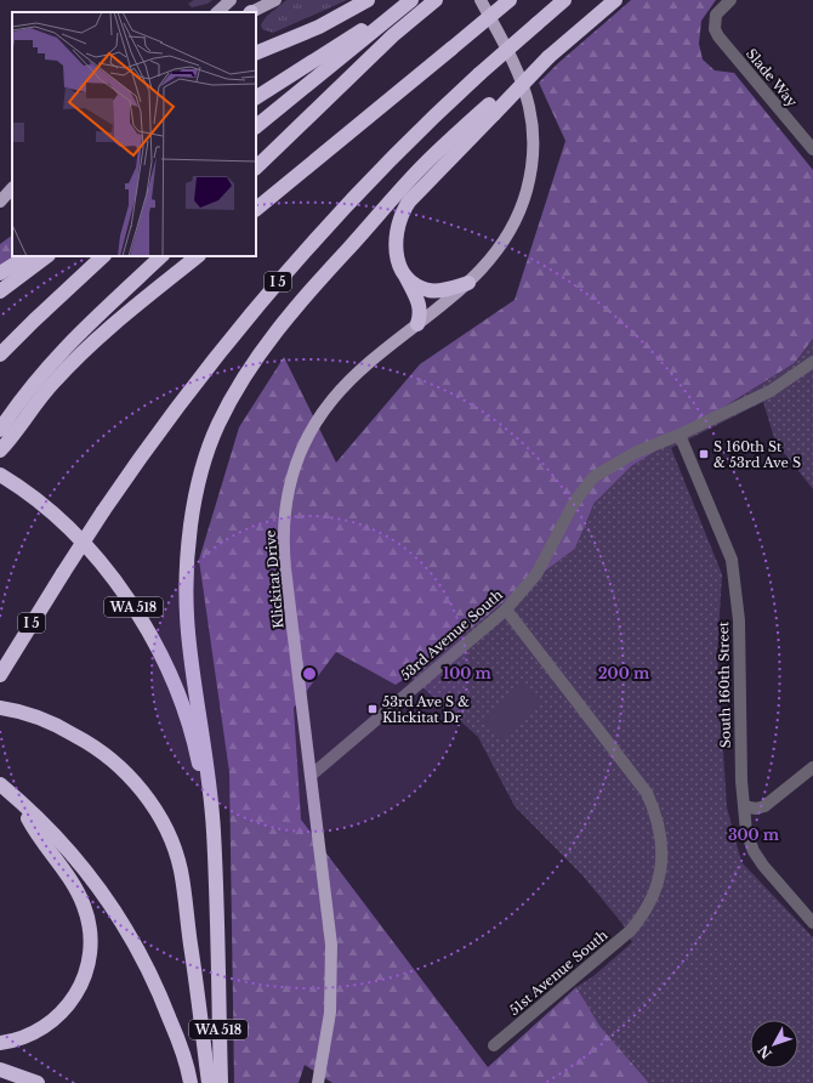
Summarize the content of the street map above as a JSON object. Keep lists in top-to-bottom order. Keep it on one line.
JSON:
{"streets":{"highway":["I 5","WA 518"],"main road":["Klickitat Drive"],"street":["Slade Way","53rd Avenue South","South 160th Street","51st Avenue South"]},"crossings":[["Klickitat Drive","53rd Avenue South"],["53rd Avenue South","South 160th Street"],["53rd Avenue South","51st Avenue South"]],"places":{"transit":["S 160th St & 53rd Ave S","53rd Ave S & Klickitat Dr"]},"north":"bottom left","rings":["100 m","200 m","300 m"]}
